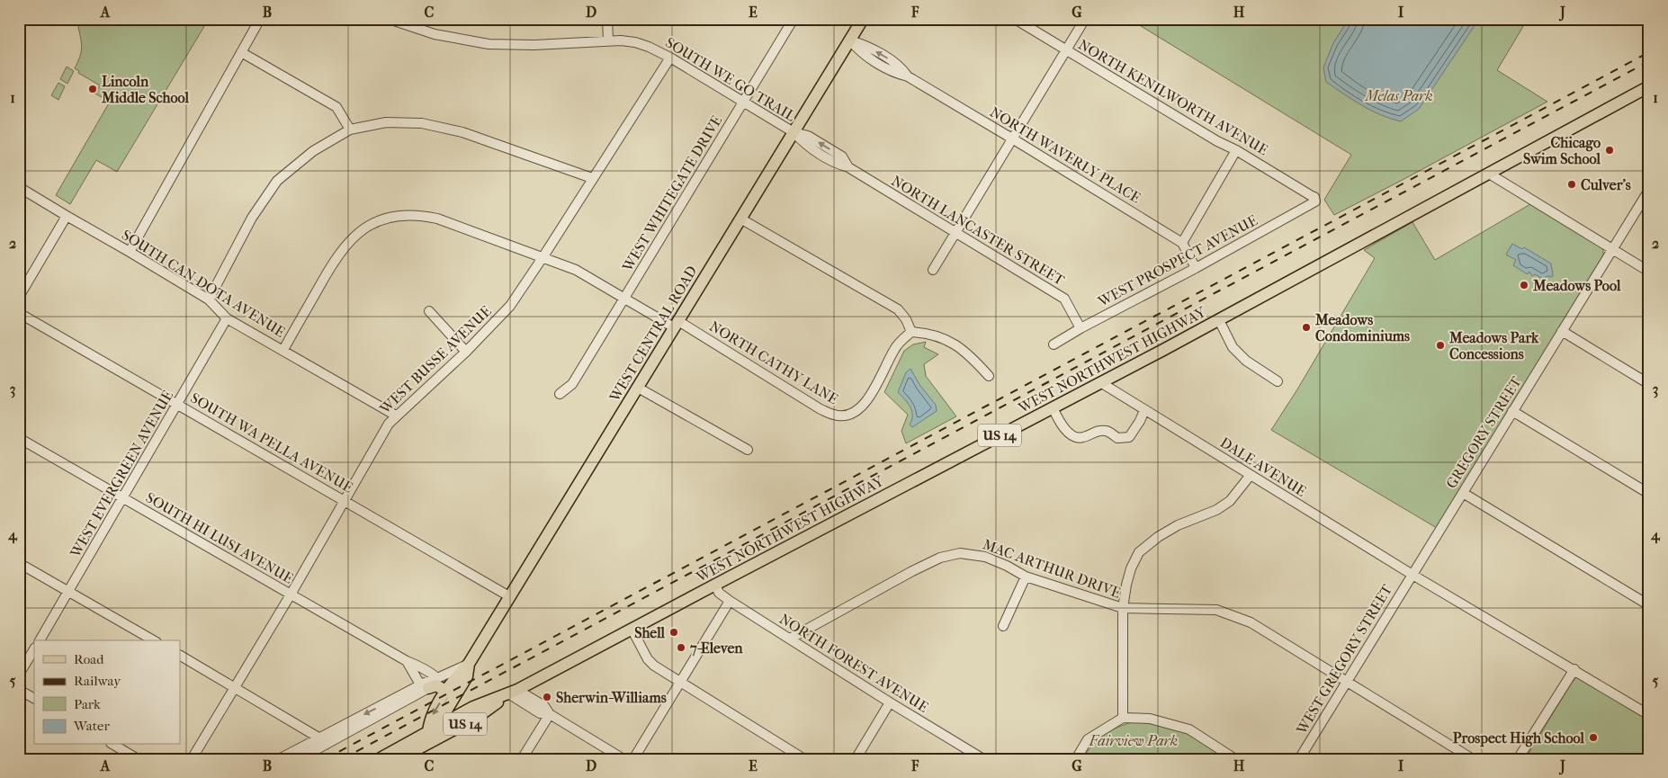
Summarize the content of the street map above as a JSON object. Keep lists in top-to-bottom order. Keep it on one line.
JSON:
{"streets":{"main road":["WEST CENTRAL ROAD","WEST NORTHWEST HIGHWAY","US 14"],"street":["SOUTH WE GO TRAIL","NORTH KENILWORTH AVENUE","NORTH WAVERLY PLACE","WEST WHITEGATE DRIVE","NORTH LANCASTER STREET","WEST PROSPECT AVENUE","SOUTH CAN-DOTA AVENUE","WEST BUSSE AVENUE","NORTH CATHY LANE","GREGORY STREET","SOUTH WA PELLA AVENUE","DALE AVENUE","WEST EVERGREEN AVENUE","SOUTH HI LUSI AVENUE","MAC ARTHUR DRIVE","WEST GREGORY STREET","NORTH FOREST AVENUE"]},"crossings":[["SOUTH WE GO TRAIL","WEST WHITEGATE DRIVE"],["SOUTH WE GO TRAIL","NORTH LANCASTER STREET"],["SOUTH WE GO TRAIL","WEST CENTRAL ROAD"],["SOUTH WE GO TRAIL","WEST BUSSE AVENUE"],["NORTH KENILWORTH AVENUE","WEST PROSPECT AVENUE"],["NORTH WAVERLY PLACE","WEST CENTRAL ROAD"],["WEST WHITEGATE DRIVE","NORTH CATHY LANE"],["NORTH LANCASTER STREET","WEST PROSPECT AVENUE"],["NORTH LANCASTER STREET","WEST CENTRAL ROAD"],["SOUTH CAN-DOTA AVENUE","WEST BUSSE AVENUE"],["SOUTH CAN-DOTA AVENUE","NORTH CATHY LANE"],["SOUTH CAN-DOTA AVENUE","WEST EVERGREEN AVENUE"],["WEST CENTRAL ROAD","WEST NORTHWEST HIGHWAY"],["WEST CENTRAL ROAD","NORTH CATHY LANE"],["WEST CENTRAL ROAD","SOUTH WA PELLA AVENUE"],["WEST BUSSE AVENUE","NORTH CATHY LANE"],["WEST BUSSE AVENUE","SOUTH WA PELLA AVENUE"],["WEST BUSSE AVENUE","SOUTH HI LUSI AVENUE"],["WEST NORTHWEST HIGHWAY","US 14"],["WEST NORTHWEST HIGHWAY","DALE AVENUE"],["WEST NORTHWEST HIGHWAY","NORTH FOREST AVENUE"],["GREGORY STREET","DALE AVENUE"],["GREGORY STREET","WEST GREGORY STREET"],["SOUTH WA PELLA AVENUE","WEST EVERGREEN AVENUE"],["DALE AVENUE","WEST GREGORY STREET"],["WEST EVERGREEN AVENUE","SOUTH HI LUSI AVENUE"],["MAC ARTHUR DRIVE","WEST GREGORY STREET"],["MAC ARTHUR DRIVE","NORTH FOREST AVENUE"]],"parks":["Melas Park","Fairview Park"],"places":["Lincoln Middle School","Chicago Swim School","Culver's","Meadows Pool","Meadows Condominiums","Meadows Park Concessions","Shell","7-Eleven","Sherwin-Williams","Prospect High School"],"legend":["Road","Railway","Park","Water"],"grid":{"columns":["A","B","C","D","E","F","G","H","I","J"],"rows":["1","2","3","4","5"]}}
